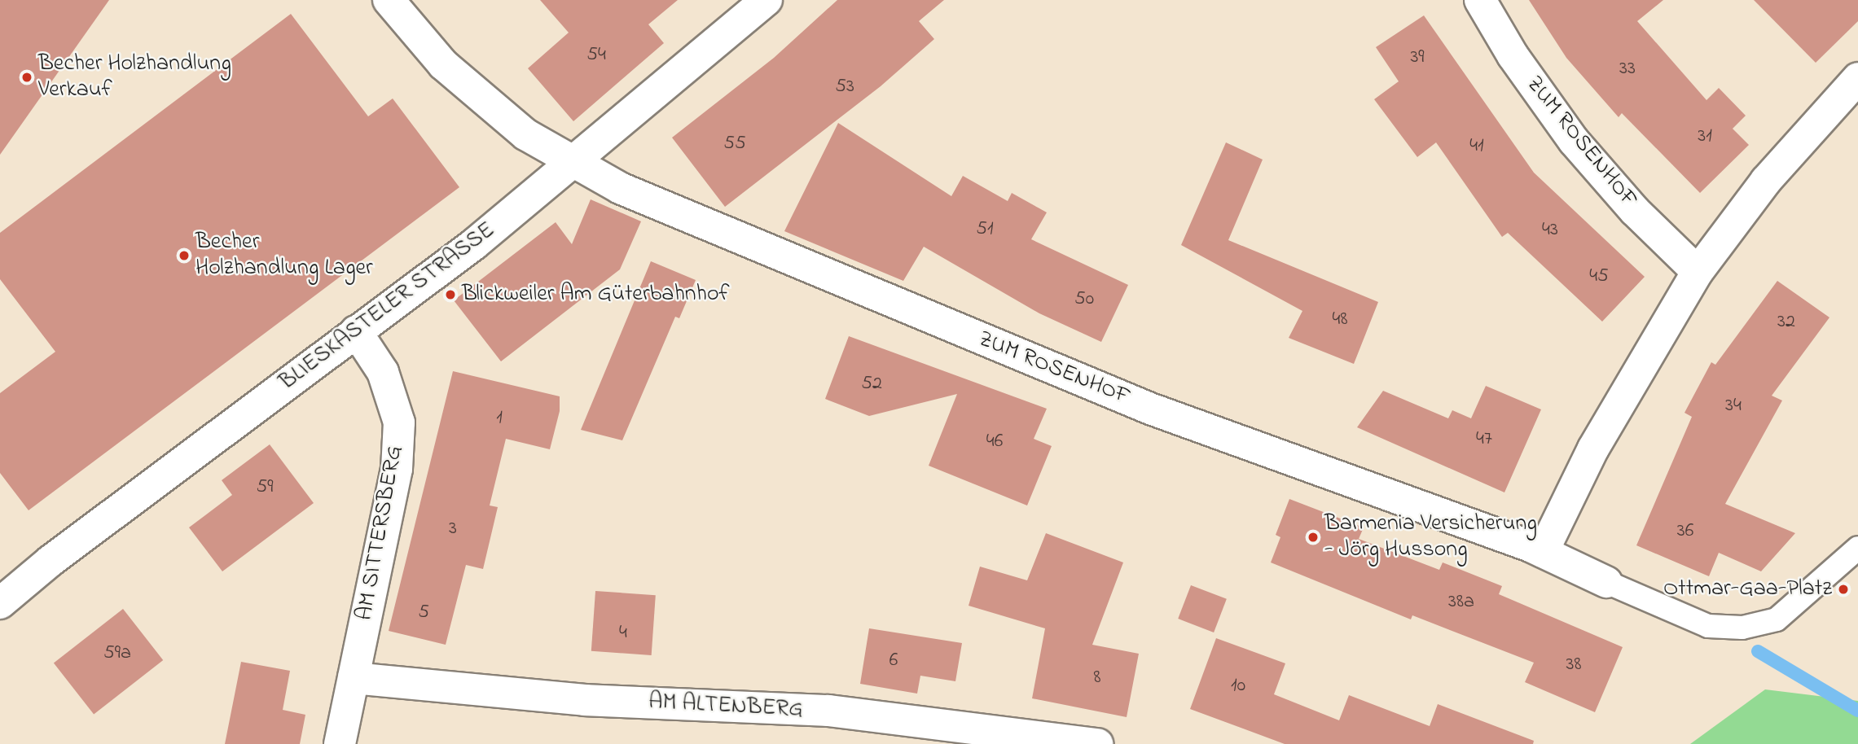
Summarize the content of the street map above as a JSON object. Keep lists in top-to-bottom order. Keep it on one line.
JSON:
{"streets":{"street":["ZUM ROSENHOF","BLIESKASTELER STRASSE","AM SITTERSBERG","AM ALTENBERG"]},"crossings":[["ZUM ROSENHOF","BLIESKASTELER STRASSE"],["BLIESKASTELER STRASSE","AM SITTERSBERG"],["AM SITTERSBERG","AM ALTENBERG"]],"places":["Becher Holzhandlung Verkauf","Becher Holzhandlung Lager","Blickweiler Am Güterbahnhof","Barmenia Versicherung - Jörg Hussong","Ottmar-Gaa-Platz"],"house_numbers":["54","39","33","53","31","55","41","51","43","45","50","48","32","52","34","1","47","46","59","3","36","38a","5","4","59a","6","38","8","10"]}
